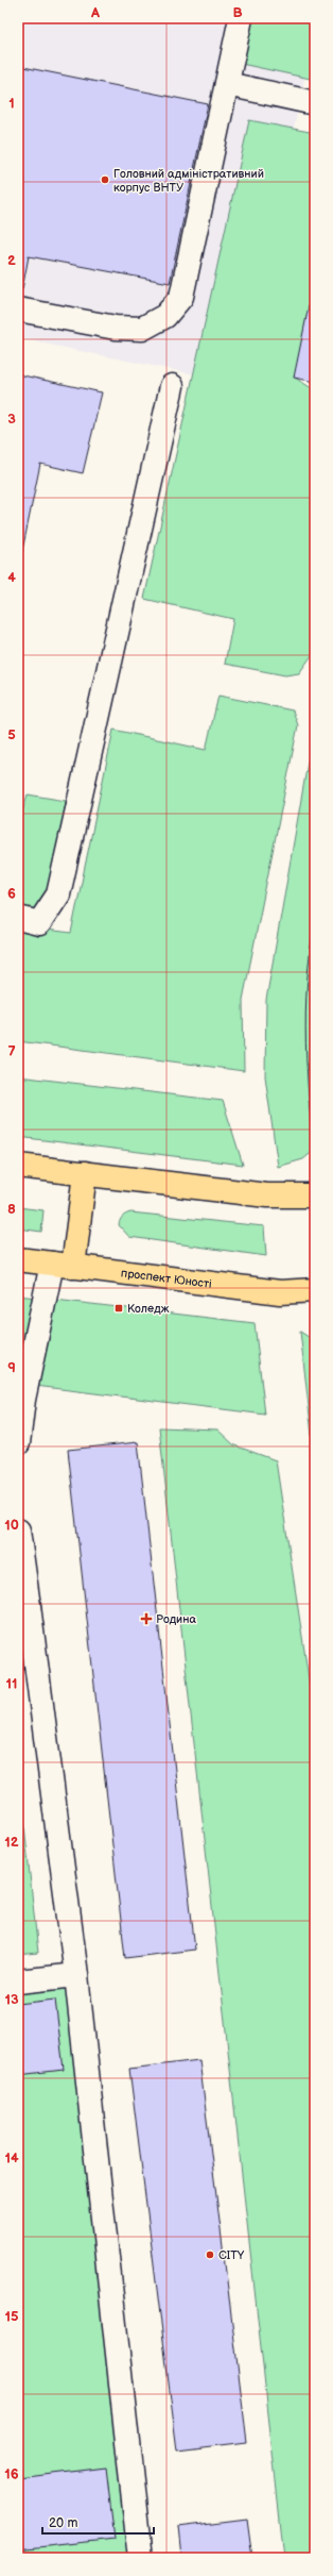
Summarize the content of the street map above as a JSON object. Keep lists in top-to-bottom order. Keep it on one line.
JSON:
{"streets":{"main road":["проспект Юності"]},"places":{"other":["Головний адміністративний корпус ВНТУ","CITY"],"transit":["Коледж"],"health":["Родина"]},"scale_bar":"20 m","grid":{"columns":["A","B"],"rows":["1","2","3","4","5","6","7","8","9","10","11","12","13","14","15","16"]}}
